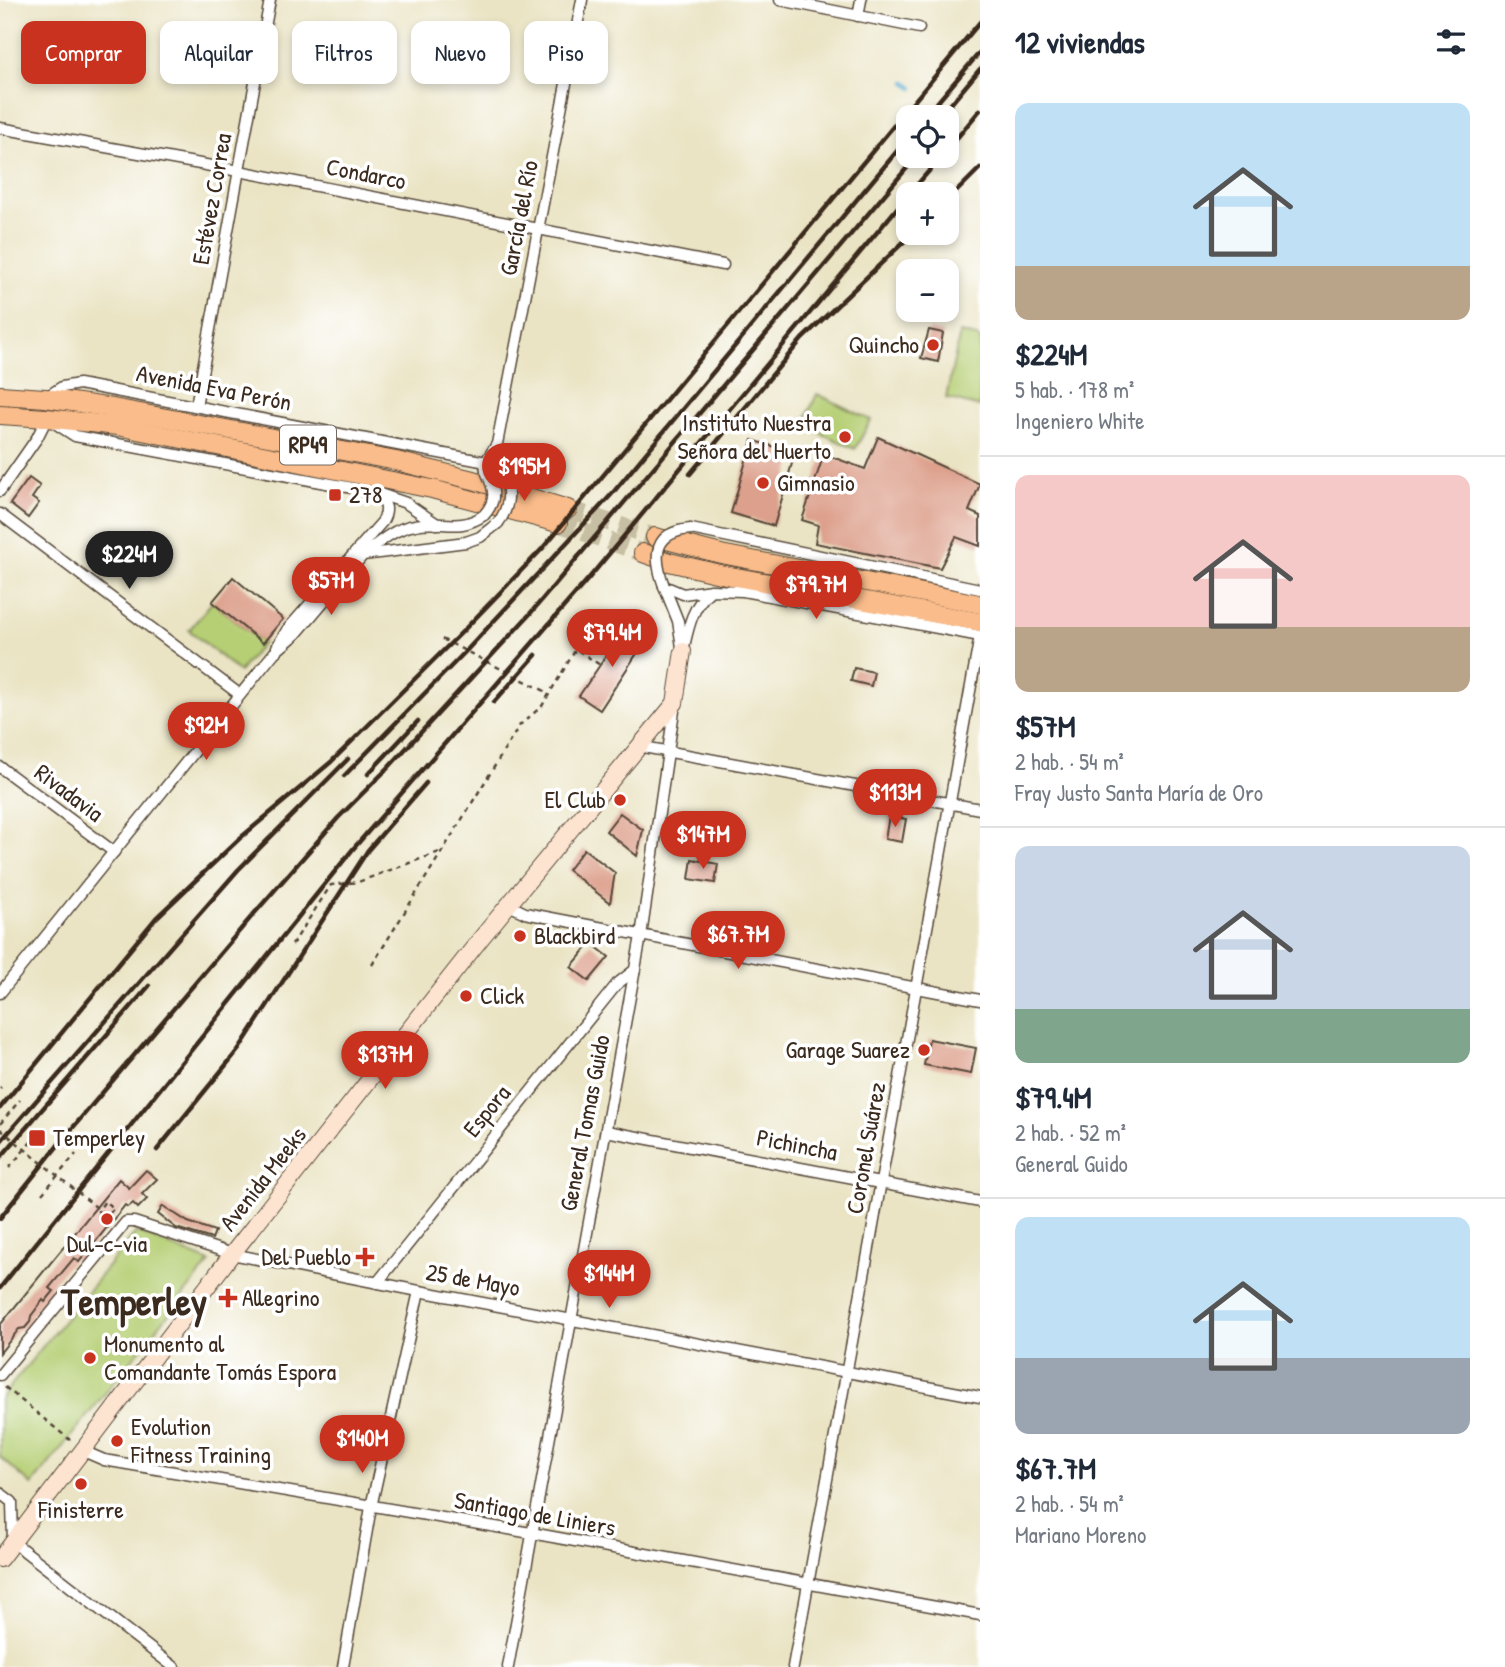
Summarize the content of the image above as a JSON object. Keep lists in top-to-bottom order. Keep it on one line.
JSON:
{"streets":{"main road":["RP49"],"street":["Condarco","Estévez Correa","García del Río","Avenida Eva Perón","Rivadavia","Espora","General Tomas Guido","Pichincha","Coronel Suárez","Avenida Meeks","25 de Mayo","Santiago de Liniers"]},"crossings":[["Condarco","Estévez Correa"],["Condarco","García del Río"],["Estévez Correa","Avenida Eva Perón"],["García del Río","Avenida Eva Perón"],["Avenida Eva Perón","RP49"],["Espora","General Tomas Guido"],["Espora","25 de Mayo"],["General Tomas Guido","Pichincha"],["General Tomas Guido","Avenida Meeks"],["General Tomas Guido","25 de Mayo"],["General Tomas Guido","Santiago de Liniers"],["Pichincha","Coronel Suárez"],["Coronel Suárez","25 de Mayo"],["Coronel Suárez","Santiago de Liniers"],["Avenida Meeks","25 de Mayo"],["Avenida Meeks","Santiago de Liniers"]],"districts":["Temperley"],"places":{"other":["Quincho","Instituto Nuestra Señora del Huerto","Gimnasio","El Club","Blackbird","Click","Garage Suarez","Dul-c-via","Monumento al Comandante Tomás Espora","Evolution Fitness Training","Finisterre"],"transit":["278","Temperley"],"health":["Del Pueblo","Allegrino"]},"page":{"heading":"12 viviendas","chip":["Comprar","Alquilar","Filtros","Nuevo","Piso"],"list":[{"name":"$224M","note":"5 hab. · 178 m² · Ingeniero White"},{"name":"$57M","note":"2 hab. · 54 m² · Fray Justo Santa María de Oro"},{"name":"$79.4M","note":"2 hab. · 52 m² · General Guido"},{"name":"$67.7M","note":"2 hab. · 54 m² · Mariano Moreno"}],"map_buttons":["+","−"],"price":["$195M","$224M","$57M","$79.7M","$79.4M","$92M","$113M","$147M","$67.7M","$137M","$144M","$140M"]}}
